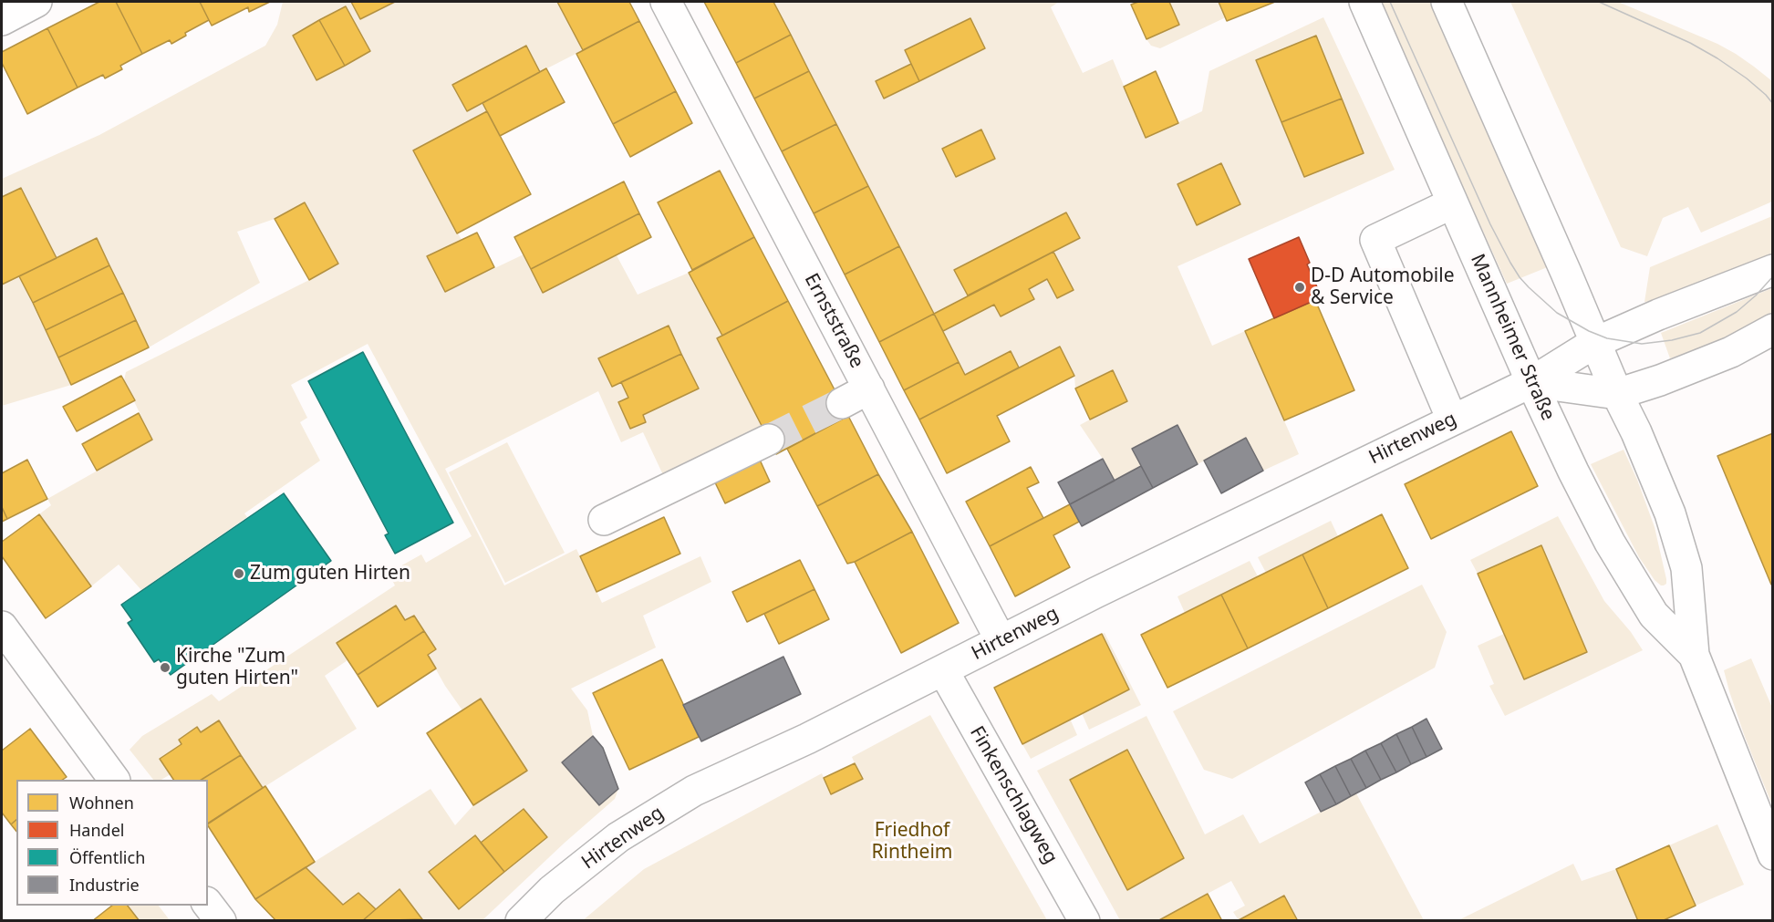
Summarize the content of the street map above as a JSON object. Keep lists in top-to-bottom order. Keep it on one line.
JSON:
{"streets":{"street":["Ernststraße","Mannheimer Straße","Hirtenweg","Finkenschlagweg"]},"crossings":[["Ernststraße","Hirtenweg"],["Mannheimer Straße","Hirtenweg"],["Hirtenweg","Finkenschlagweg"]],"parks":["Friedhof Rintheim"],"places":["D-D Automobile & Service","Zum guten Hirten","Kirche \"Zum guten Hirten\""],"legend":["Wohnen","Handel","Öffentlich","Industrie"]}
